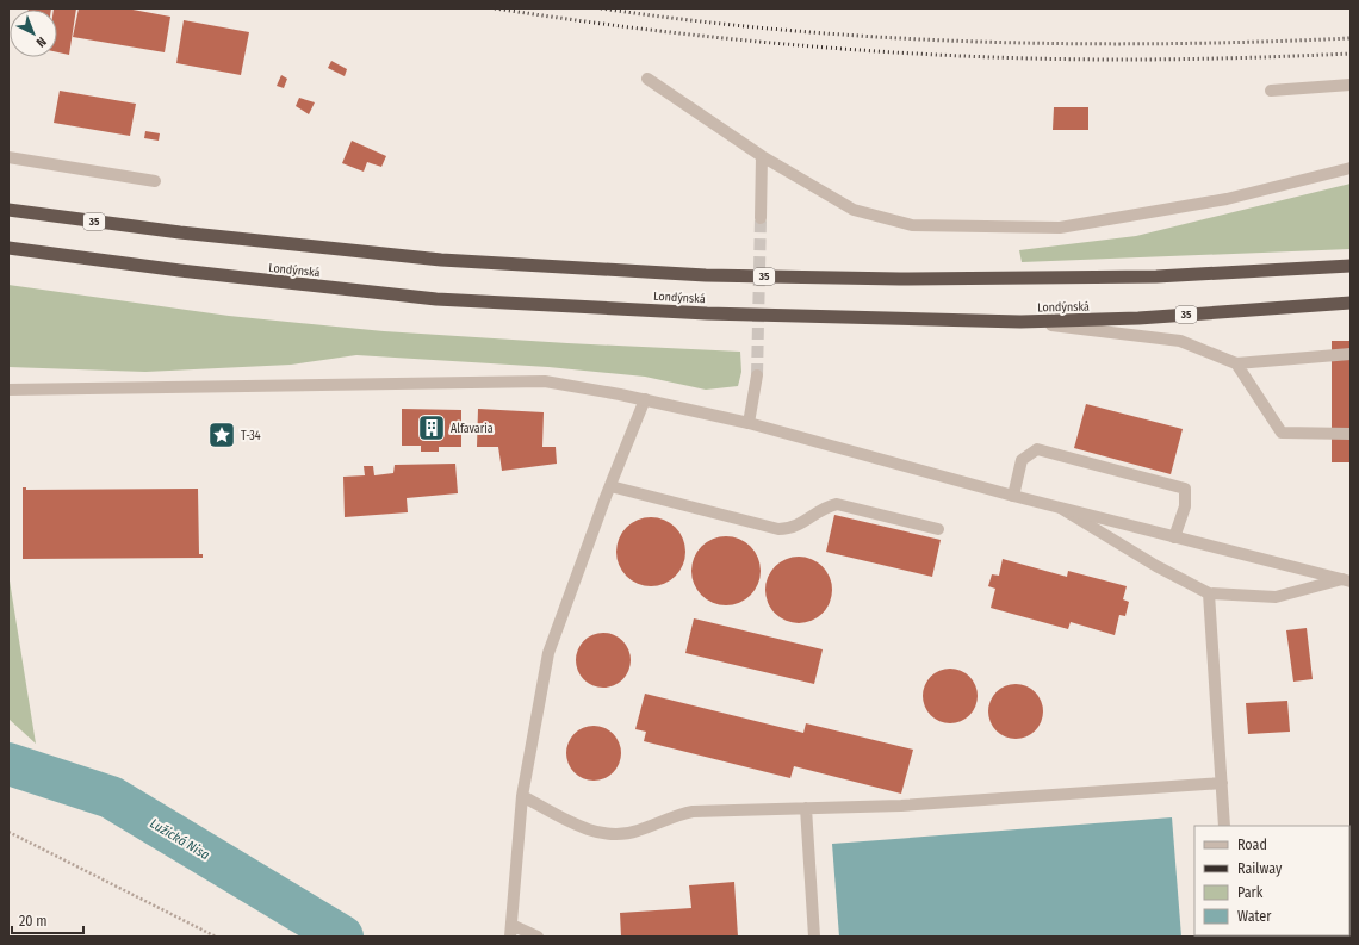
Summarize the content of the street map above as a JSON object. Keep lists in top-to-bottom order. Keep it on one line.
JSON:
{"streets":{"highway":["35","Londýnská"]},"water":["Lužická Nisa"],"places":{"building":["Alfavaria"],"place":["T-34"]},"legend":["Road","Railway","Park","Water"],"scale_bar":"20 m","north":"bottom right"}
